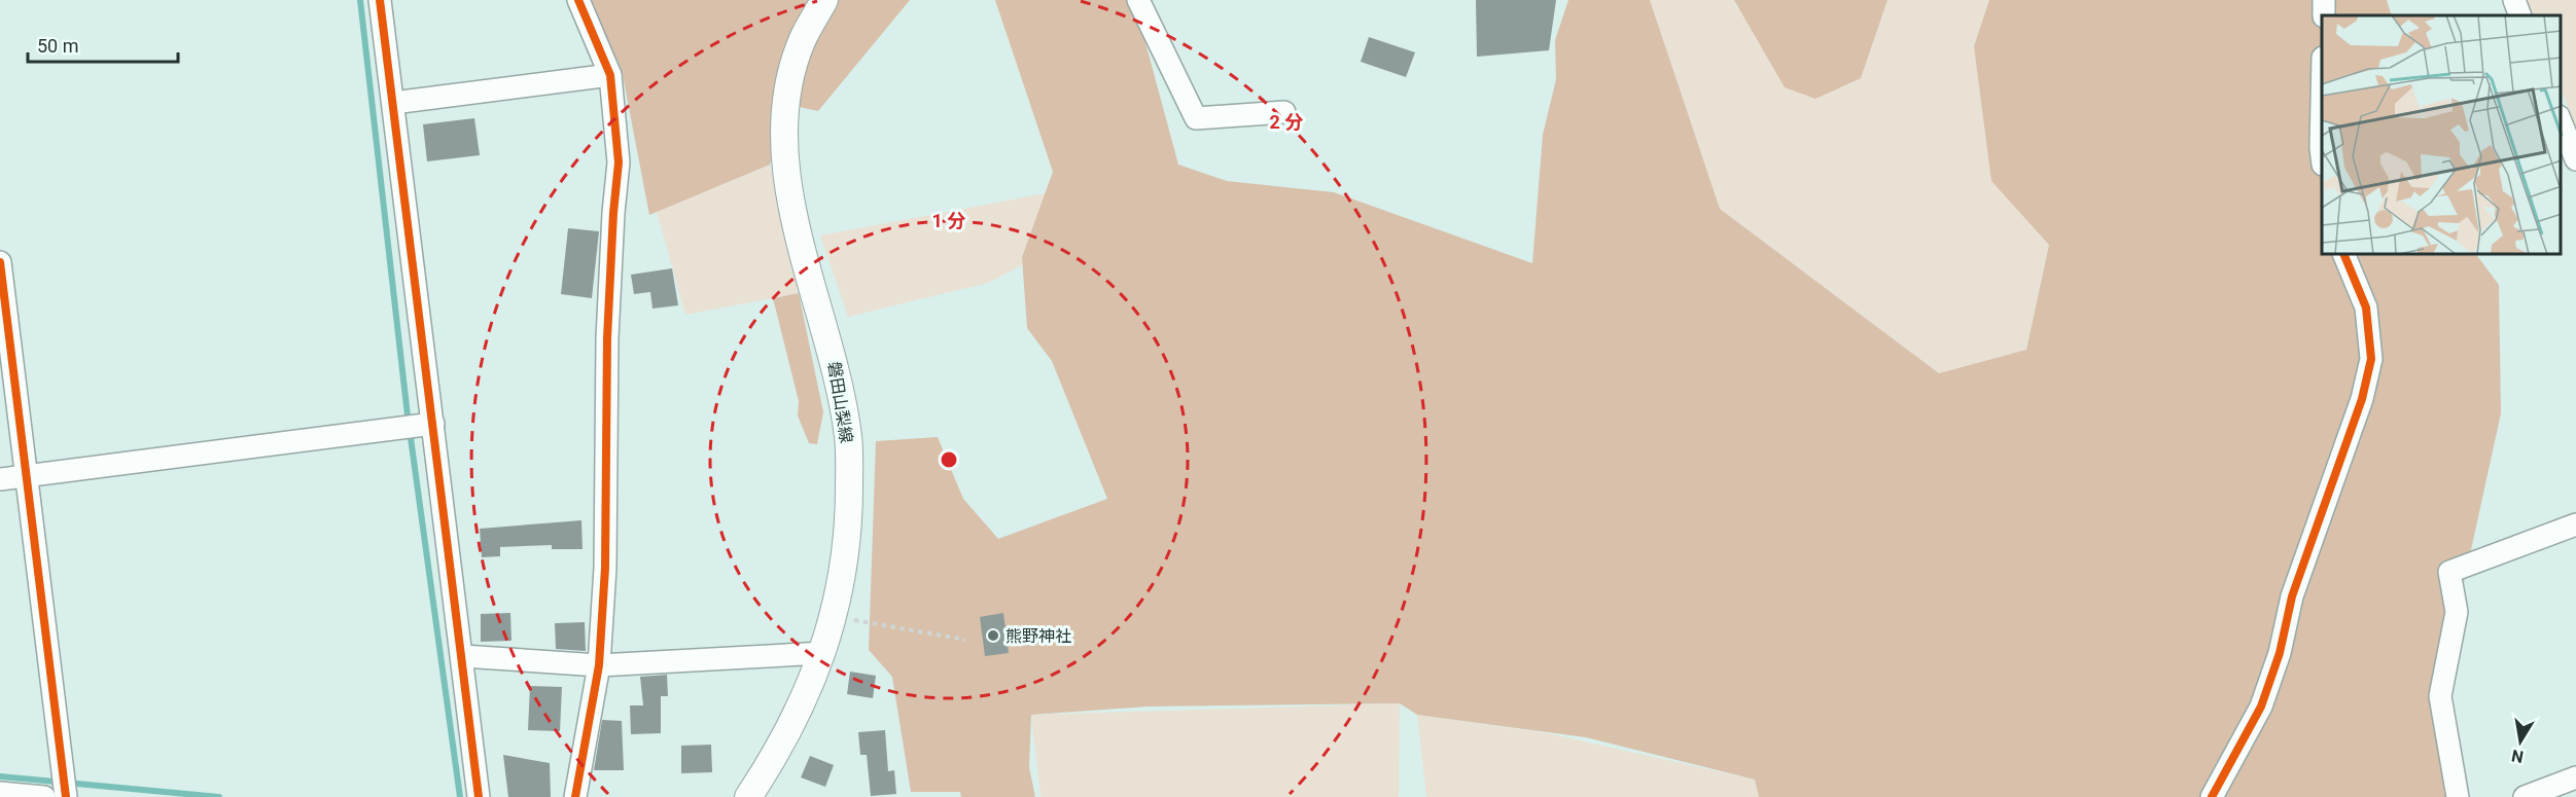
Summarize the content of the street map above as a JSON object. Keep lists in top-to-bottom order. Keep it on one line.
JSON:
{"streets":{"main road":["磐田山梨線"]},"places":["熊野神社"],"scale_bar":"50 m","north":"bottom","rings":["2 分","1 分"]}
